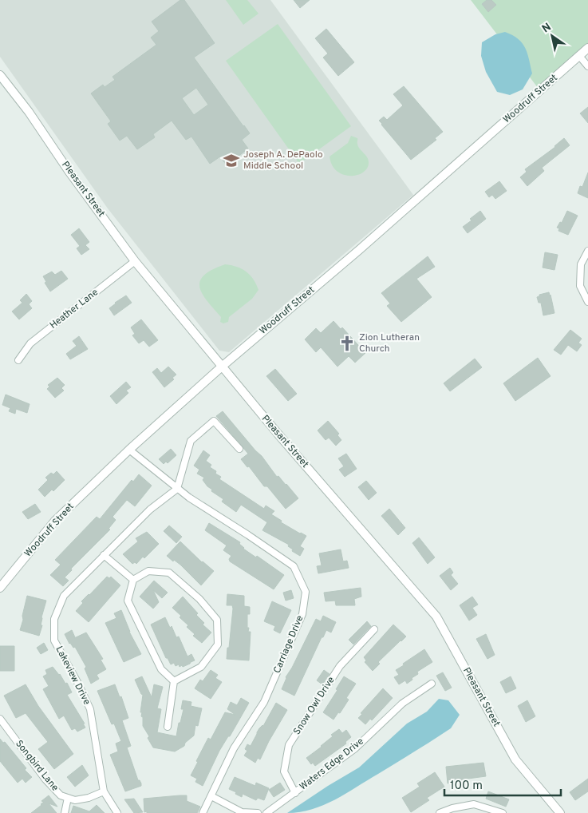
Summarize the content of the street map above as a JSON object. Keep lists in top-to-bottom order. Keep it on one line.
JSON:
{"streets":{"street":["Woodruff Street","Pleasant Street","Heather Lane","Carriage Drive","Lakeview Drive","Snow Owl Drive","Waters Edge Drive","Songbird Lane"]},"crossings":[["Woodruff Street","Pleasant Street"],["Woodruff Street","Carriage Drive"],["Pleasant Street","Heather Lane"],["Carriage Drive","Lakeview Drive"],["Lakeview Drive","Songbird Lane"],["Snow Owl Drive","Waters Edge Drive"]],"places":{"school or university":["Joseph A. DePaolo Middle School"],"church":["Zion Lutheran Church"]},"scale_bar":"100 m","north":"top left"}
